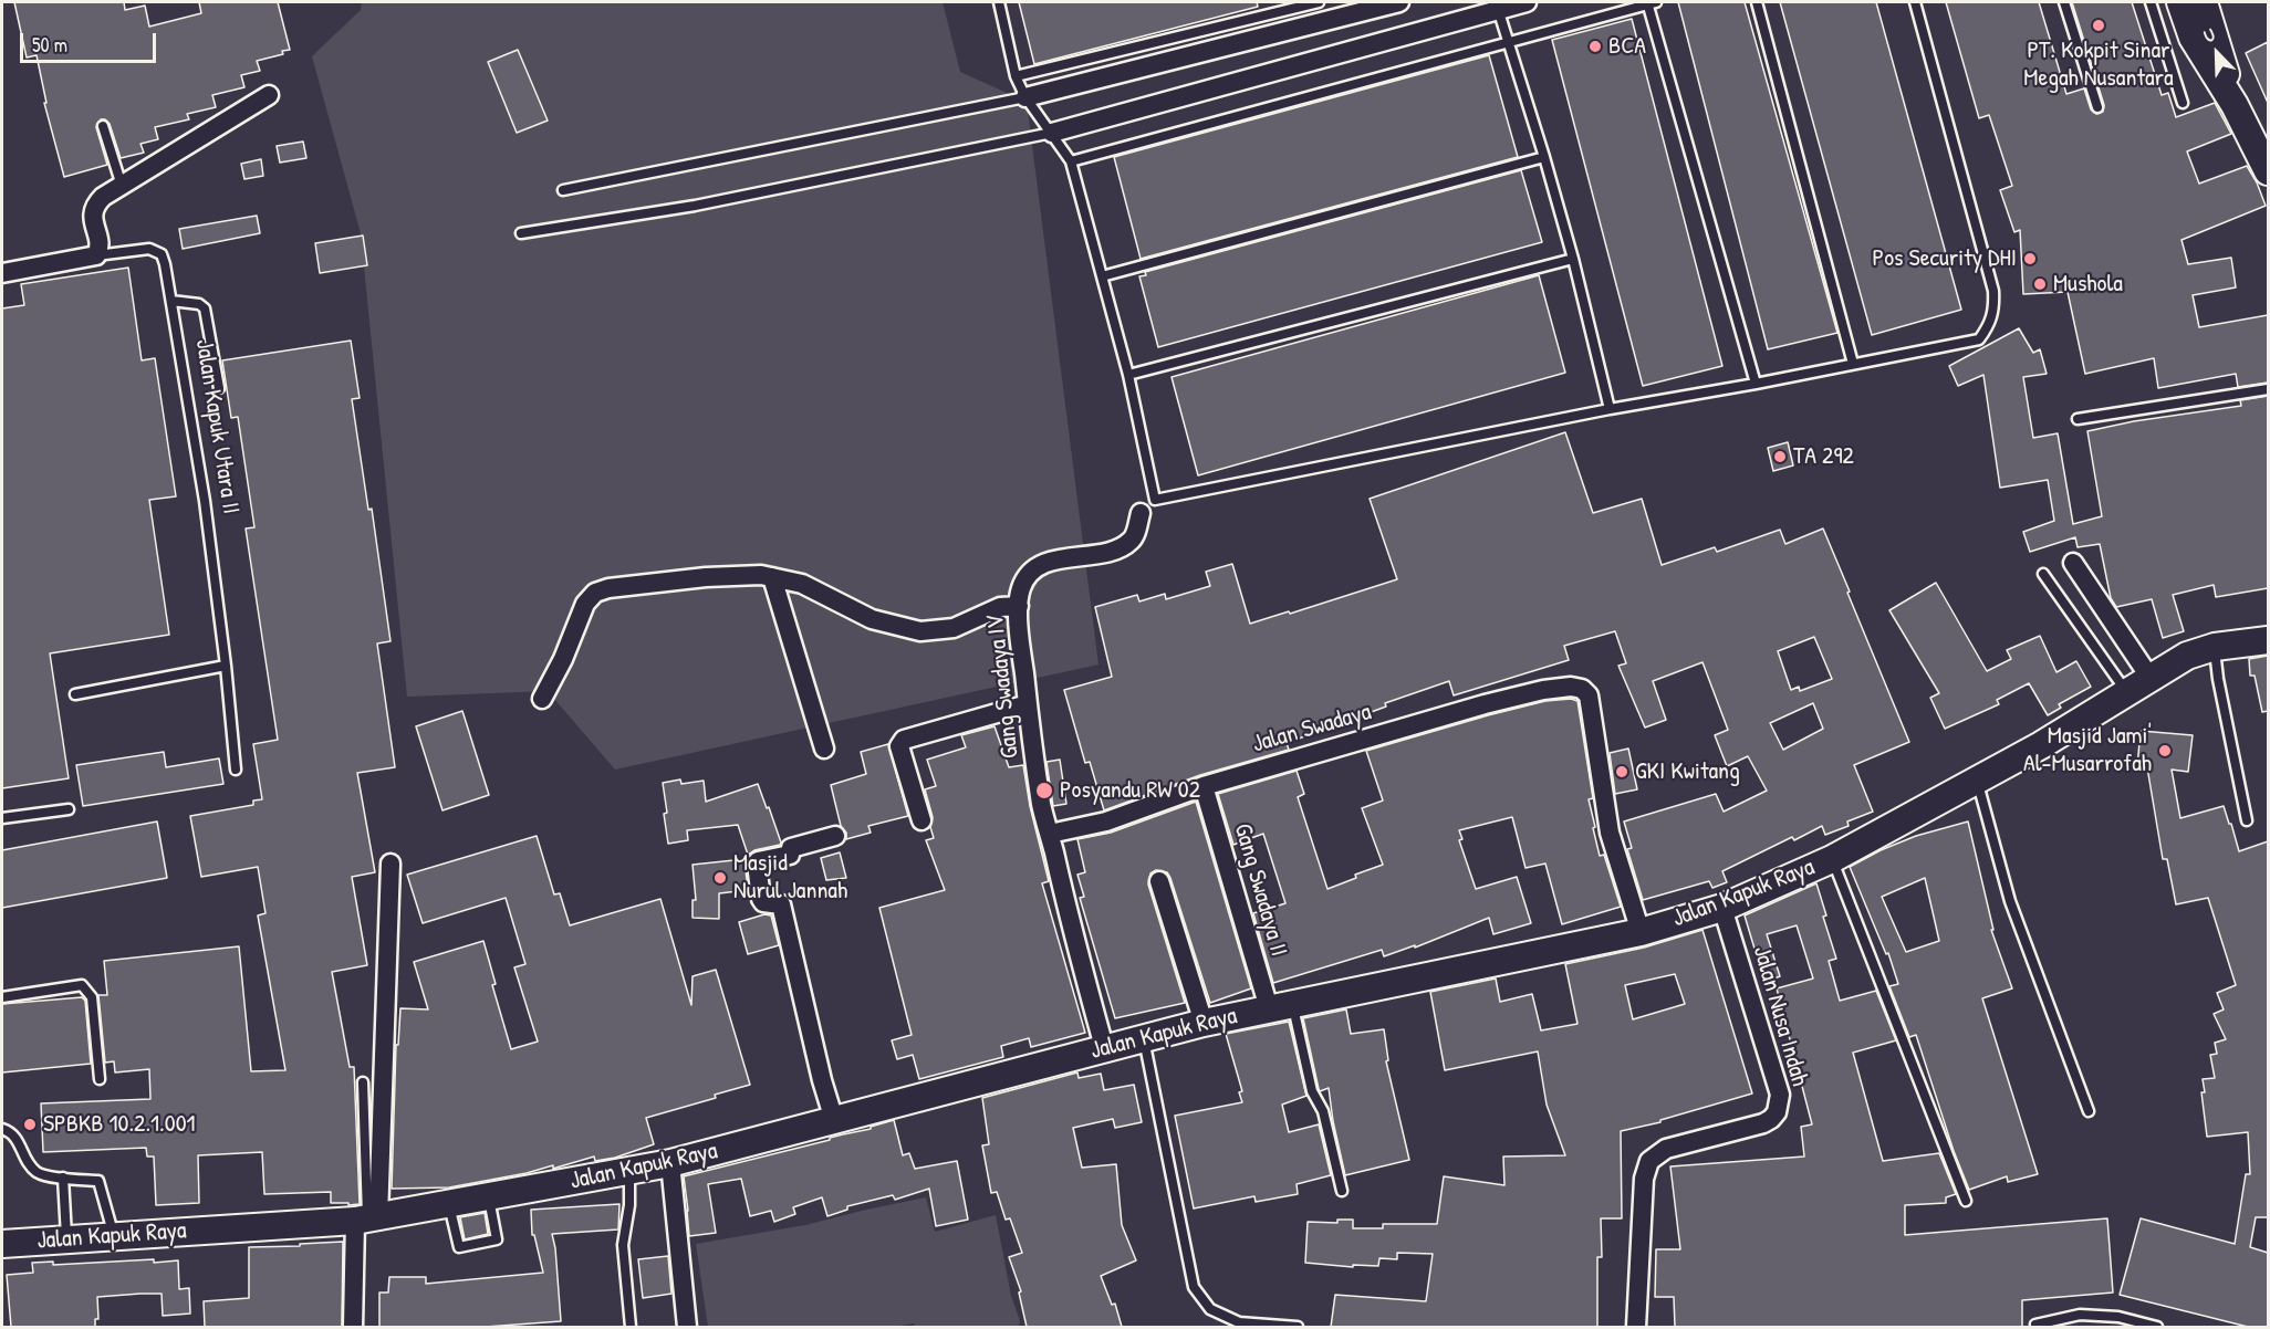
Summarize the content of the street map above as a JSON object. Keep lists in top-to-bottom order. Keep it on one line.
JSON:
{"streets":{"main road":["Jalan Kapuk Raya"],"street":["Jalan Kapuk Utara II","Gang Swadaya IV","Jalan Swadaya","Gang Swadaya II","Jalan Nusa Indah"]},"crossings":[["Gang Swadaya IV","Jalan Swadaya"],["Gang Swadaya IV","Jalan Kapuk Raya"],["Jalan Swadaya","Gang Swadaya II"],["Jalan Swadaya","Jalan Kapuk Raya"],["Gang Swadaya II","Jalan Kapuk Raya"],["Jalan Kapuk Raya","Jalan Nusa Indah"]],"places":["PT. Kokpit Sinar Megah Nusantara","BCA","Pos Security DHI","Mushola","TA 292","Masjid Jami' Al-Musarrofah","GKI Kwitang","Posyandu RW 02","Masjid Nurul Jannah","SPBKB 10.2.1.001"],"scale_bar":"50 m","north":"top left"}
